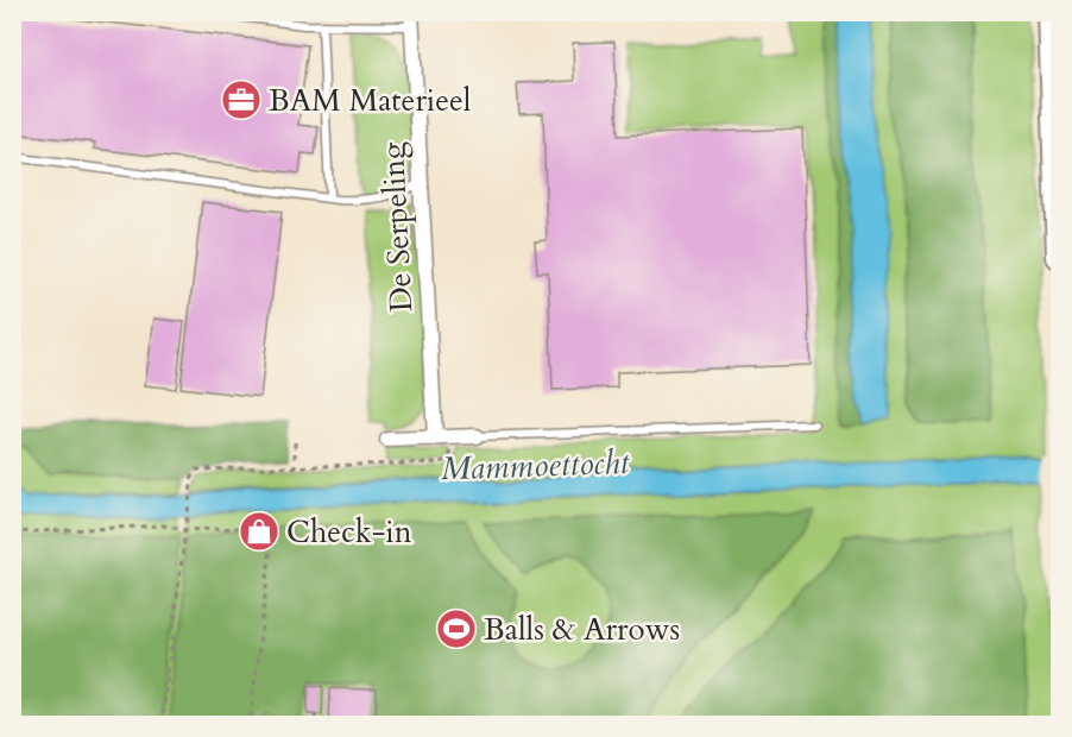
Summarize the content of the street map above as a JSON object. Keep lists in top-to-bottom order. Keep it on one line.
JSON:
{"streets":{"street":["De Serpeling"]},"water":["Mammoettocht"],"places":{"office":["BAM Materieel"],"shop":["Check-in"],"sports":["Balls & Arrows"]}}
